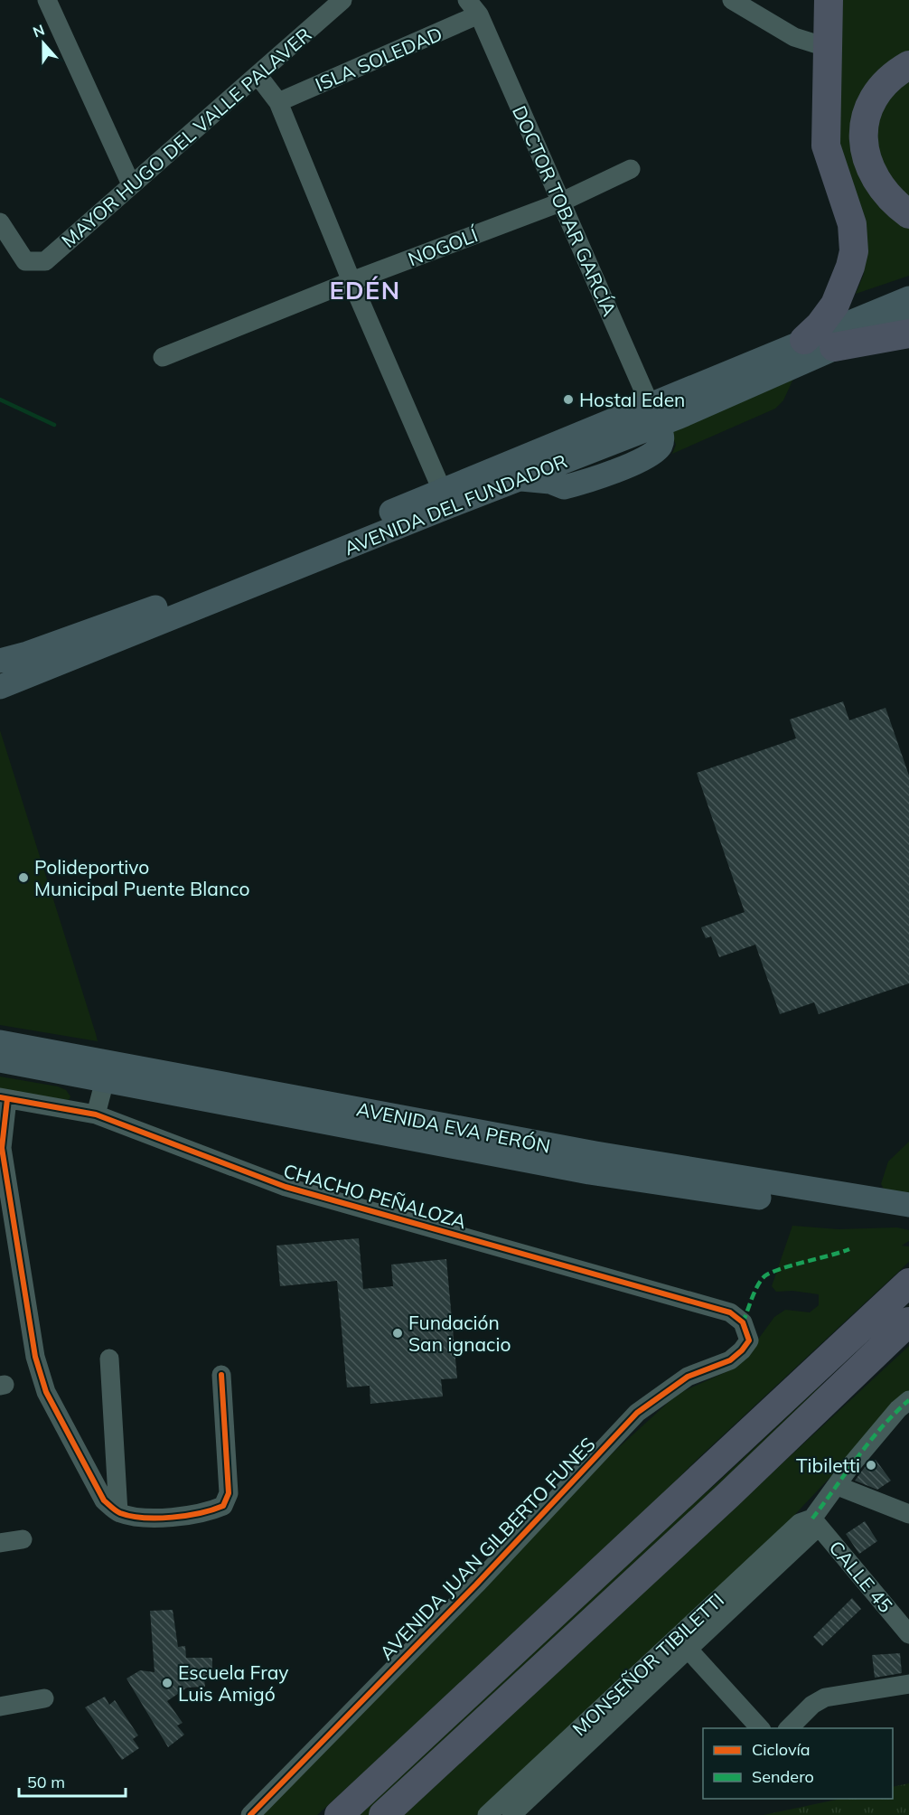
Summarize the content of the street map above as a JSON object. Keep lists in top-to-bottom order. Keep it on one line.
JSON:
{"streets":{"main road":["AVENIDA DEL FUNDADOR","AVENIDA EVA PERÓN"],"street":["ISLA SOLEDAD","MAYOR HUGO DEL VALLE PALAVER","DOCTOR TOBAR GARCÍA","NOGOLÍ","CHACHO PEÑALOZA","AVENIDA JUAN GILBERTO FUNES","CALLE 45","MONSEÑOR TIBILETTI"]},"crossings":[["ISLA SOLEDAD","DOCTOR TOBAR GARCÍA"],["DOCTOR TOBAR GARCÍA","NOGOLÍ"],["DOCTOR TOBAR GARCÍA","AVENIDA DEL FUNDADOR"],["CHACHO PEÑALOZA","AVENIDA JUAN GILBERTO FUNES"],["CALLE 45","MONSEÑOR TIBILETTI"]],"districts":["EDÉN"],"places":["Hostal Eden","Polideportivo Municipal Puente Blanco","Fundación San ignacio","Tibiletti","Escuela Fray Luis Amigó"],"legend":["Ciclovía","Sendero"],"scale_bar":"50 m","north":"top"}
